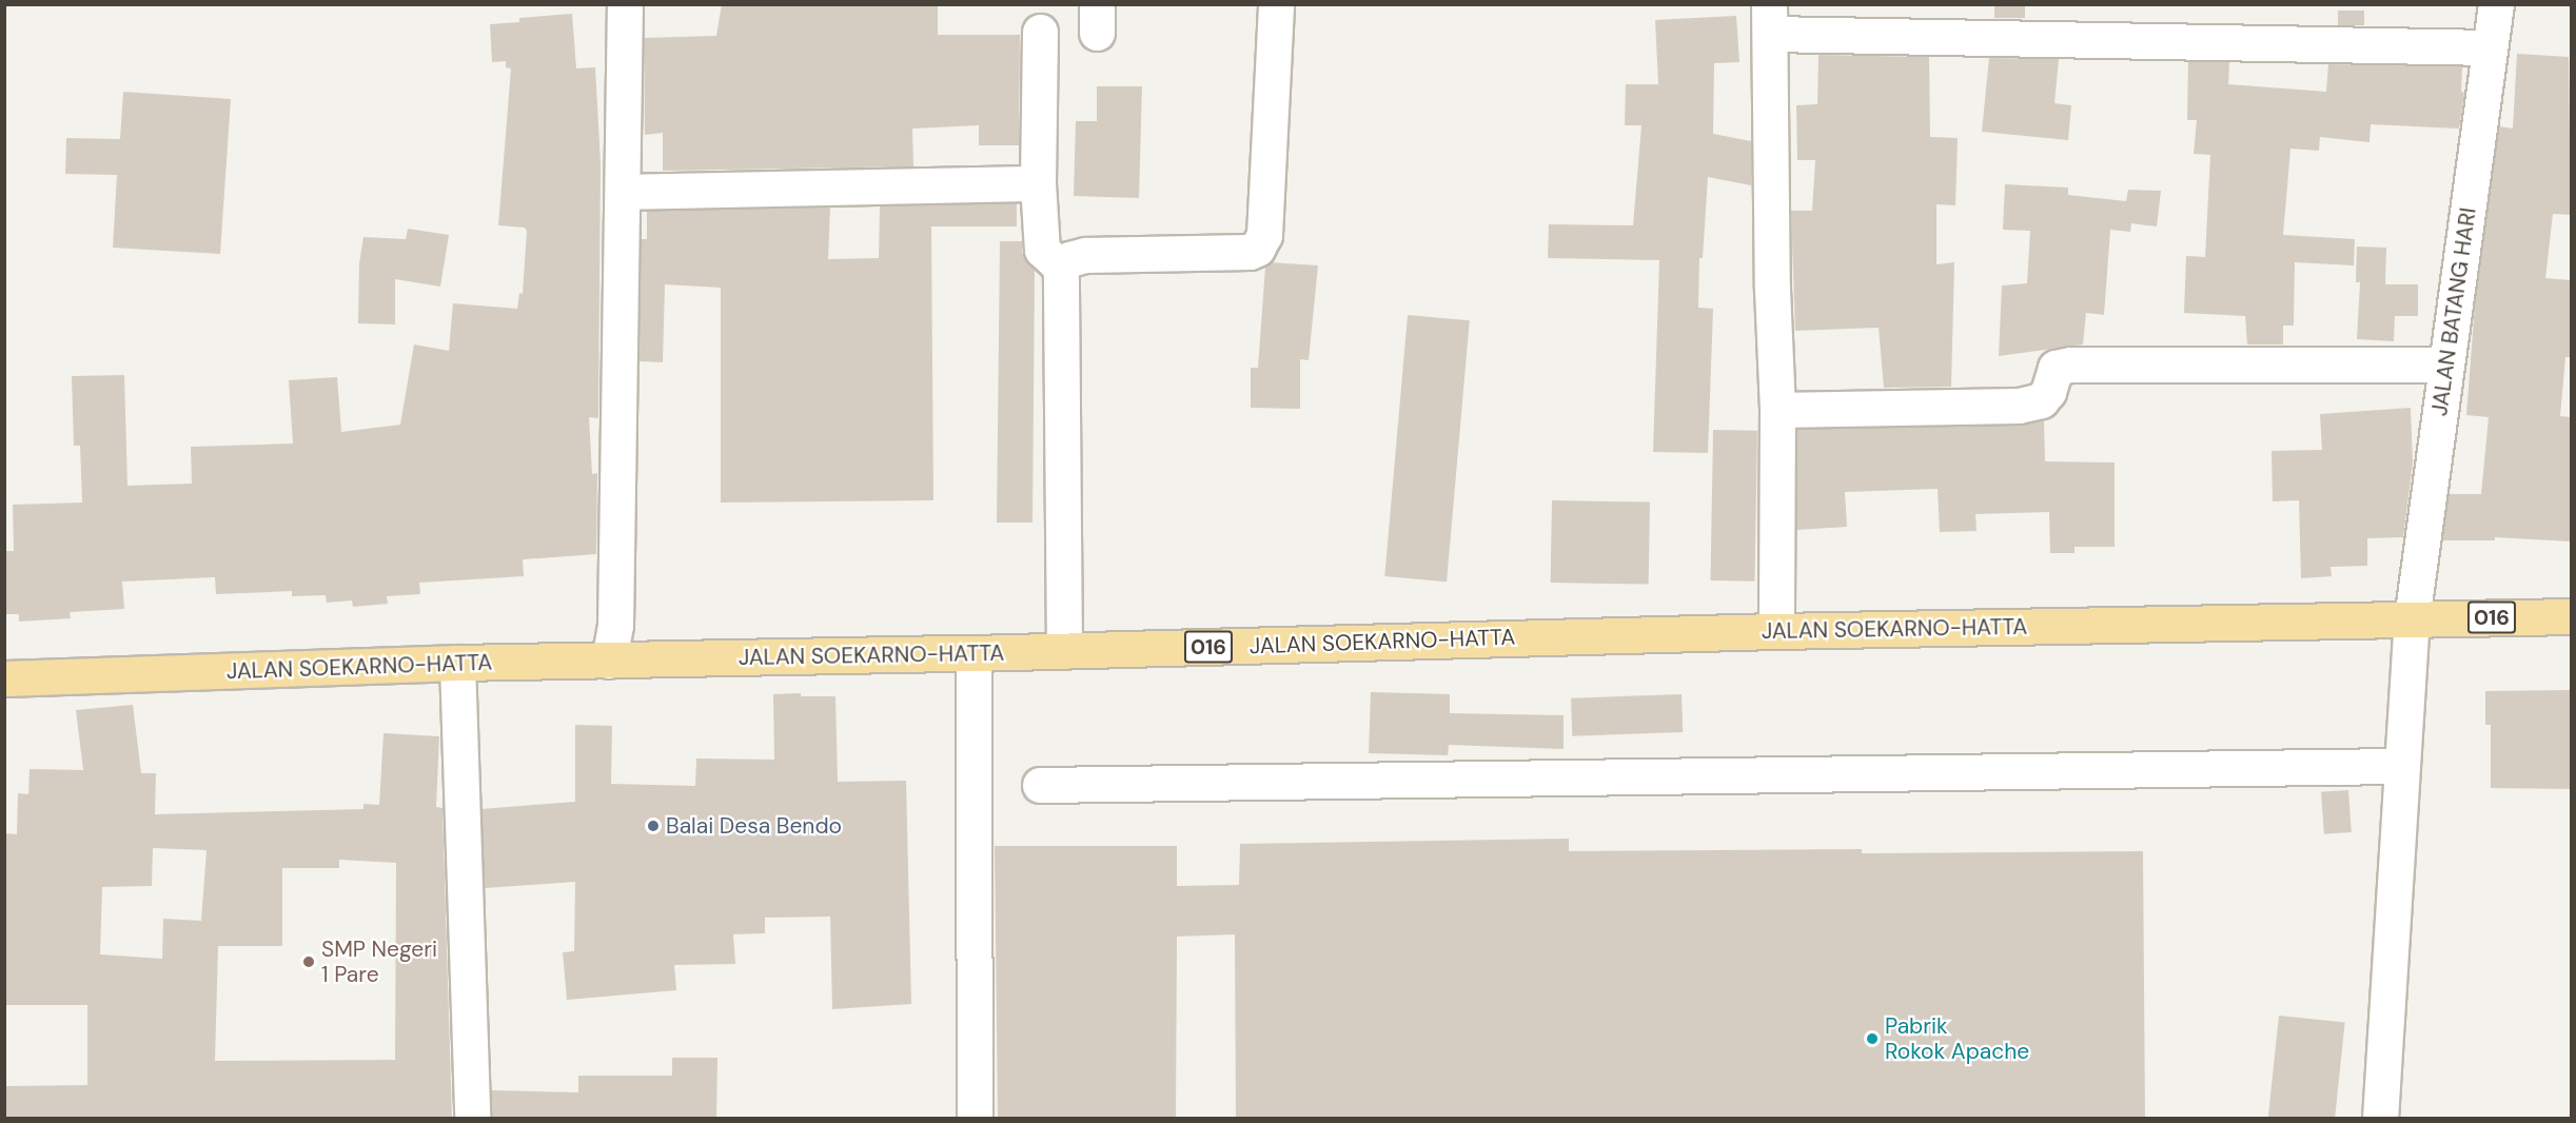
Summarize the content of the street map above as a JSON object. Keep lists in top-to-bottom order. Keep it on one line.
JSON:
{"streets":{"main road":["016","JALAN SOEKARNO-HATTA"],"street":["JALAN BATANG HARI"]},"crossings":[["JALAN BATANG HARI","JALAN SOEKARNO-HATTA"]],"places":["Balai Desa Bendo","SMP Negeri 1 Pare","Pabrik Rokok Apache"]}
